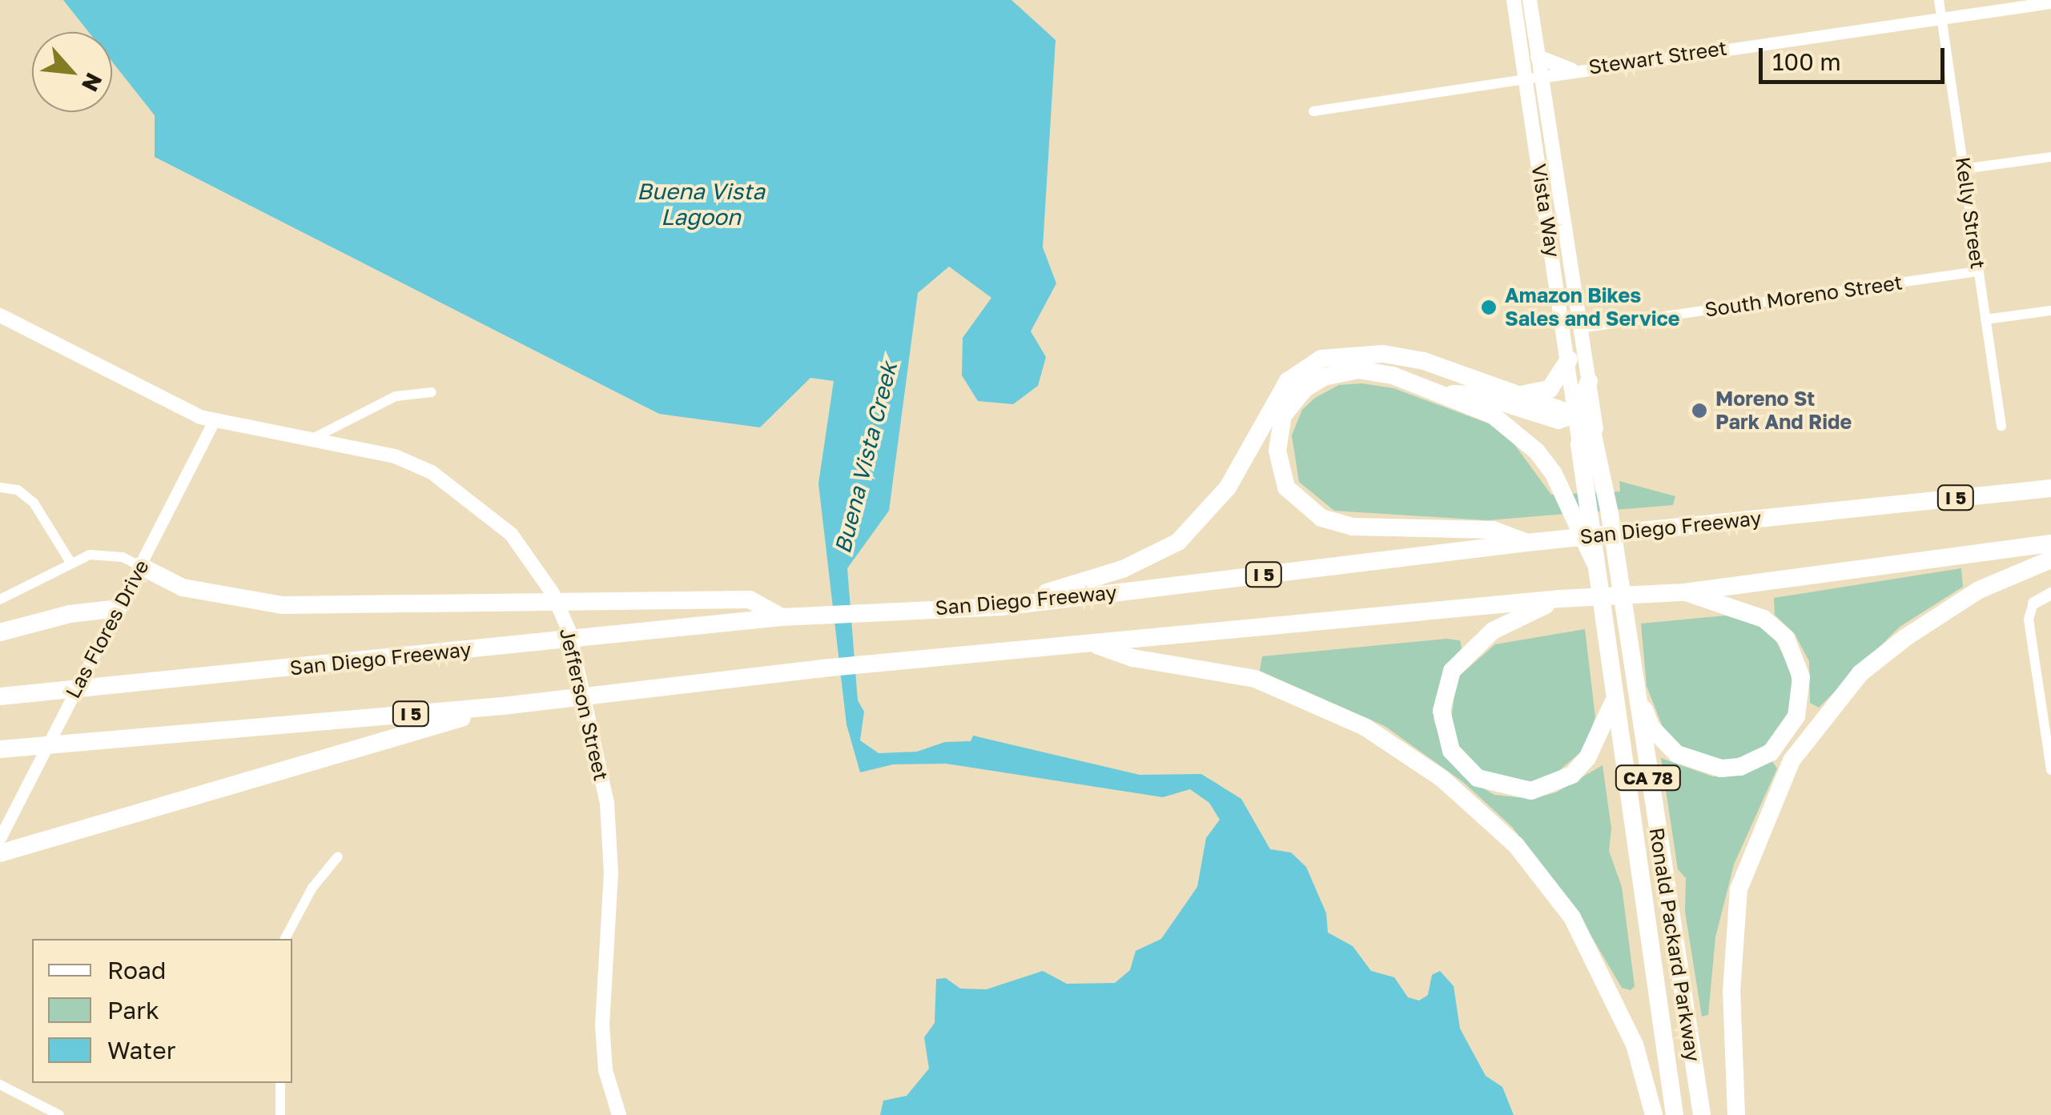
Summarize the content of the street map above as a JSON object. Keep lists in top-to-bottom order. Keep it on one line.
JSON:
{"streets":{"highway":["I 5","San Diego Freeway","CA 78","Ronald Packard Parkway"],"main road":["Vista Way","Jefferson Street"],"street":["Stewart Street","Kelly Street","South Moreno Street","Las Flores Drive"]},"crossings":[["Stewart Street","Vista Way"],["Stewart Street","Kelly Street"],["Vista Way","South Moreno Street"],["Vista Way","Ronald Packard Parkway"],["Kelly Street","South Moreno Street"],["Las Flores Drive","Jefferson Street"]],"water":["Buena Vista Lagoon","Buena Vista Creek"],"places":["Amazon Bikes Sales and Service","Moreno St Park And Ride"],"legend":["Road","Park","Water"],"scale_bar":"100 m","north":"bottom right"}
